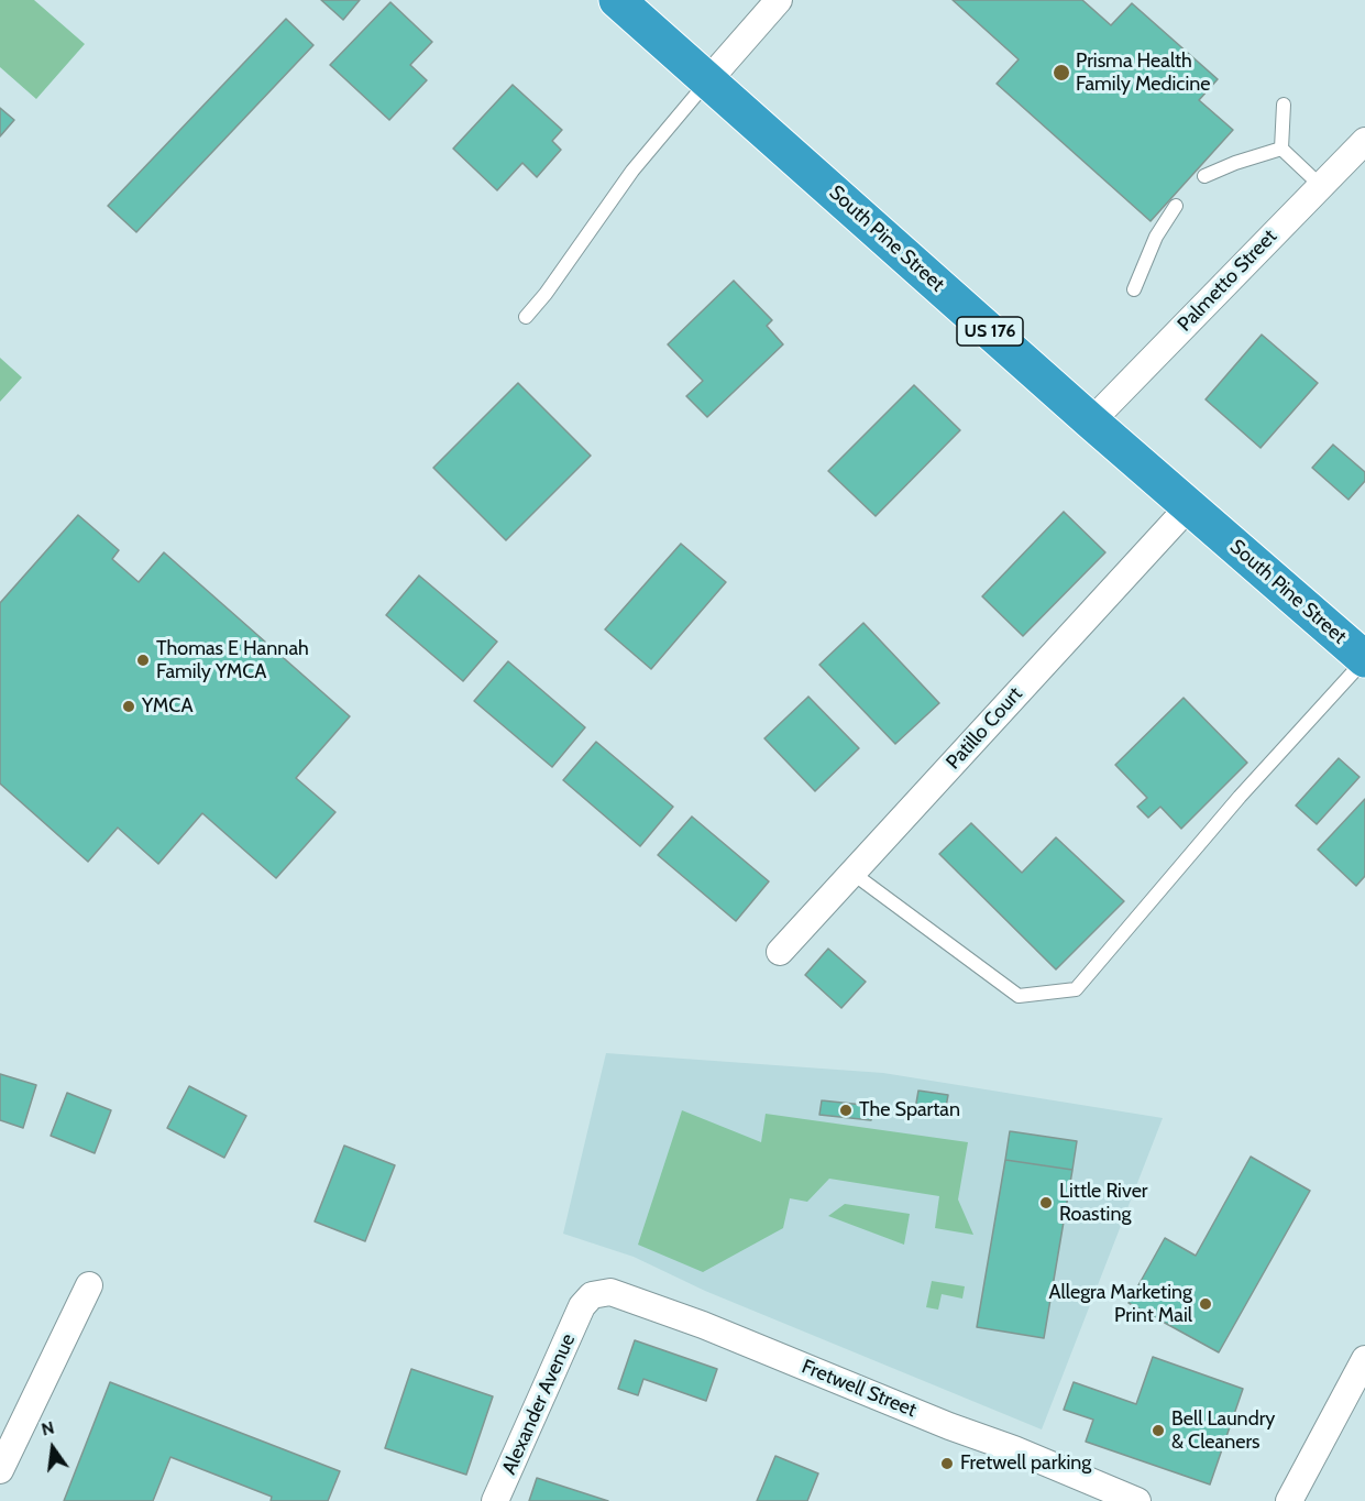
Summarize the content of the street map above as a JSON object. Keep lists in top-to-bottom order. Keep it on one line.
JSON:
{"streets":{"highway":["South Pine Street","US 176"],"street":["Palmetto Street","Patillo Court","Fretwell Street","Alexander Avenue"]},"crossings":[["South Pine Street","Palmetto Street"],["South Pine Street","Patillo Court"],["Fretwell Street","Alexander Avenue"]],"places":["Prisma Health Family Medicine","Thomas E Hannah Family YMCA","YMCA","The Spartan","Little River Roasting","Allegra Marketing Print Mail","Bell Laundry & Cleaners","Fretwell parking"],"north":"top"}
